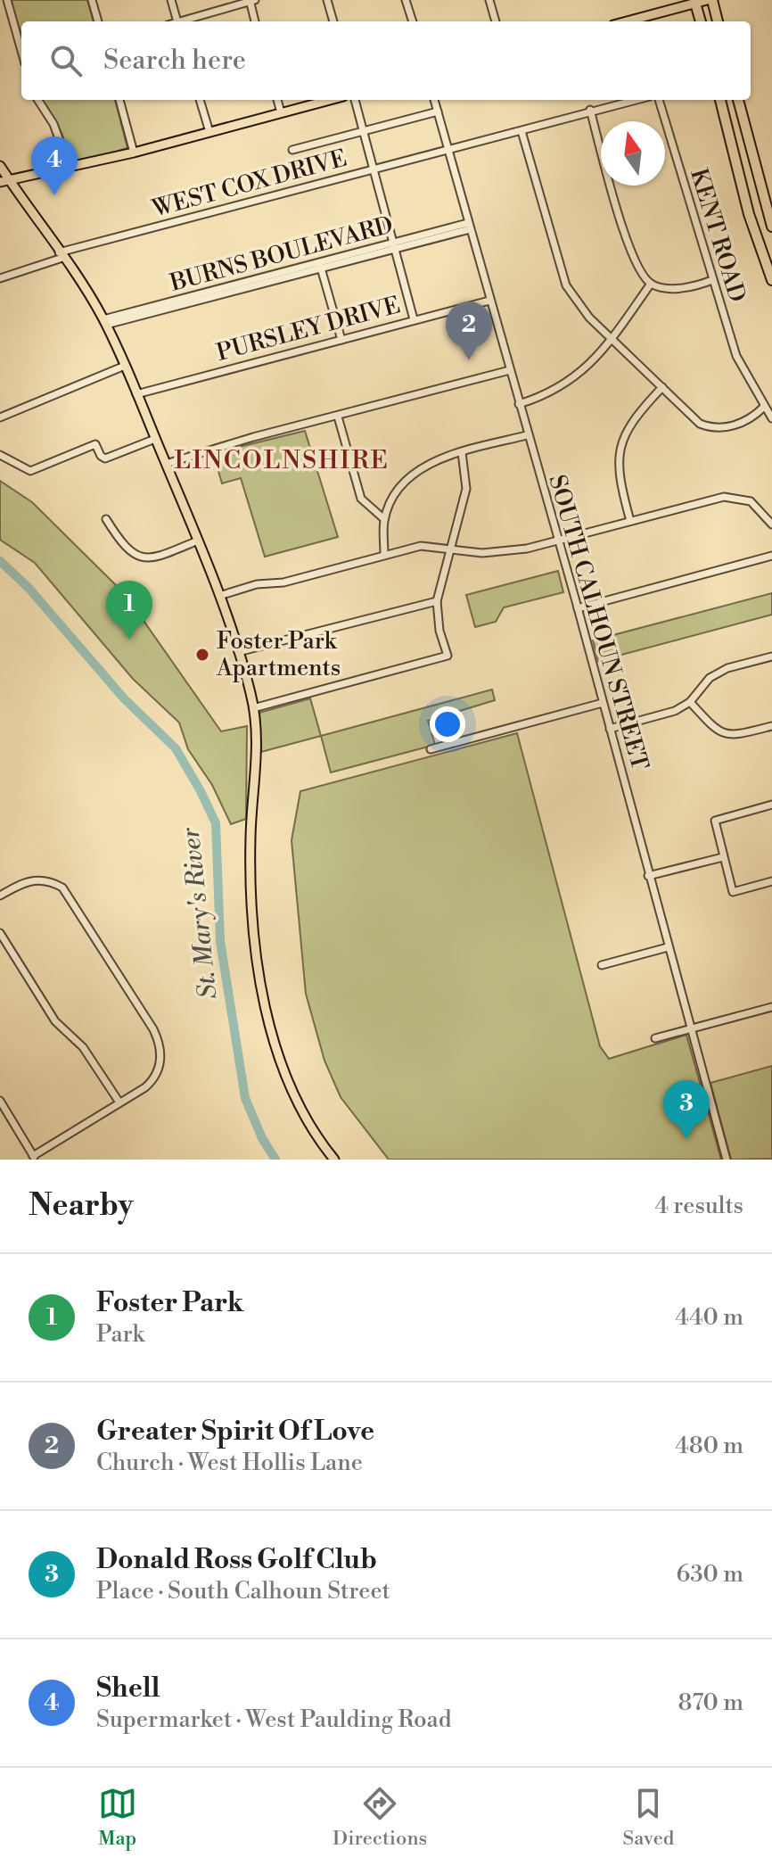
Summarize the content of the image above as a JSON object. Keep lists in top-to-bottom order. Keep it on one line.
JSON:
{"streets":{"street":["WEST COX DRIVE","KENT ROAD","BURNS BOULEVARD","PURSLEY DRIVE","SOUTH CALHOUN STREET"]},"crossings":[["WEST COX DRIVE","SOUTH CALHOUN STREET"],["BURNS BOULEVARD","SOUTH CALHOUN STREET"],["PURSLEY DRIVE","SOUTH CALHOUN STREET"]],"districts":["LINCOLNSHIRE"],"water":["St. Mary's River"],"places":["Foster Park Apartments"],"north":"top","page":{"search":"Search here","pins":["4","2","1","3"],"heading":["Nearby","4 results"],"list":[{"mark":"1","name":"Foster Park","note":"Park","value":"440 m"},{"mark":"2","name":"Greater Spirit Of Love","note":"Church · West Hollis Lane","value":"480 m"},{"mark":"3","name":"Donald Ross Golf Club","note":"Place · South Calhoun Street","value":"630 m"},{"mark":"4","name":"Shell","note":"Supermarket · West Paulding Road","value":"870 m"}],"nav":["Map","Directions","Saved"]}}
